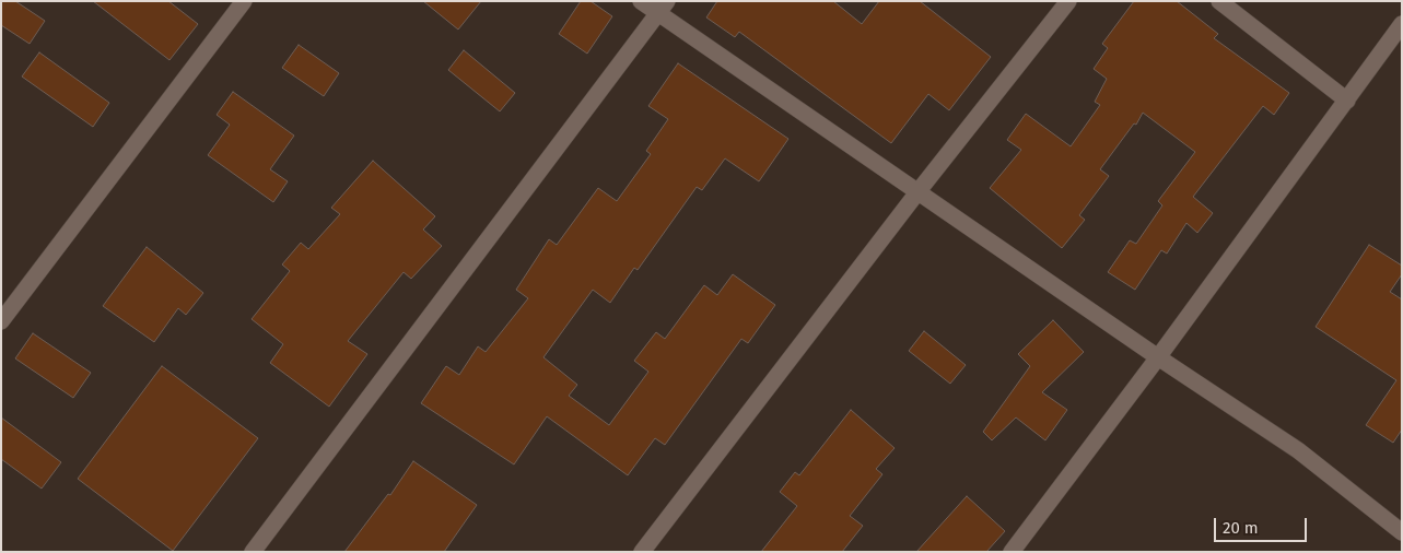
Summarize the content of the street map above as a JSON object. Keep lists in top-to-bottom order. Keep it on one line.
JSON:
{"scale_bar":"20 m"}
